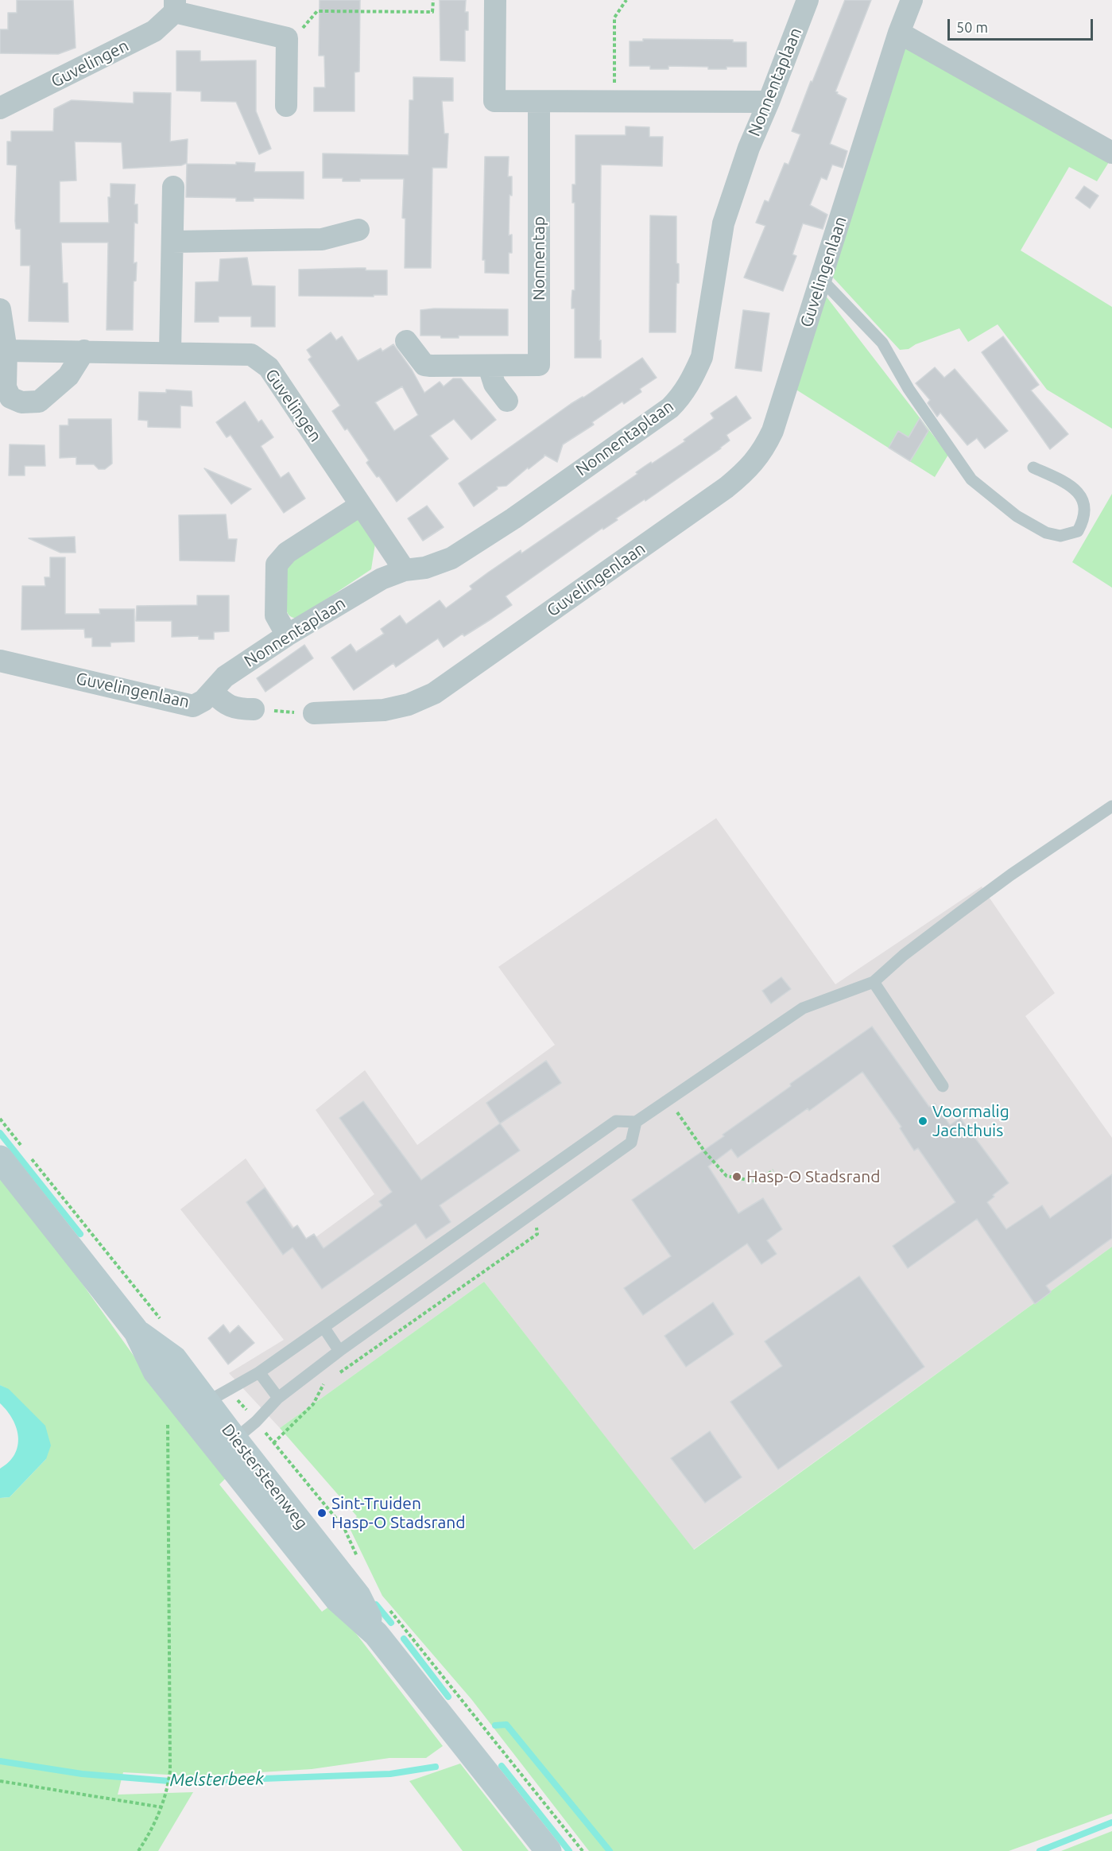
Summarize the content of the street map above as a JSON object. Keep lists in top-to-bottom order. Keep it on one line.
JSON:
{"streets":{"main road":["Diestersteenweg"],"street":["Guvelingen","Nonnentaplaan","Nonnentap","Guvelingenlaan"]},"crossings":[["Guvelingen","Nonnentaplaan"],["Nonnentaplaan","Guvelingenlaan"]],"water":["Melsterbeek"],"places":["Voormalig Jachthuis","Hasp-O Stadsrand","Sint-Truiden Hasp-O Stadsrand"],"scale_bar":"50 m"}
